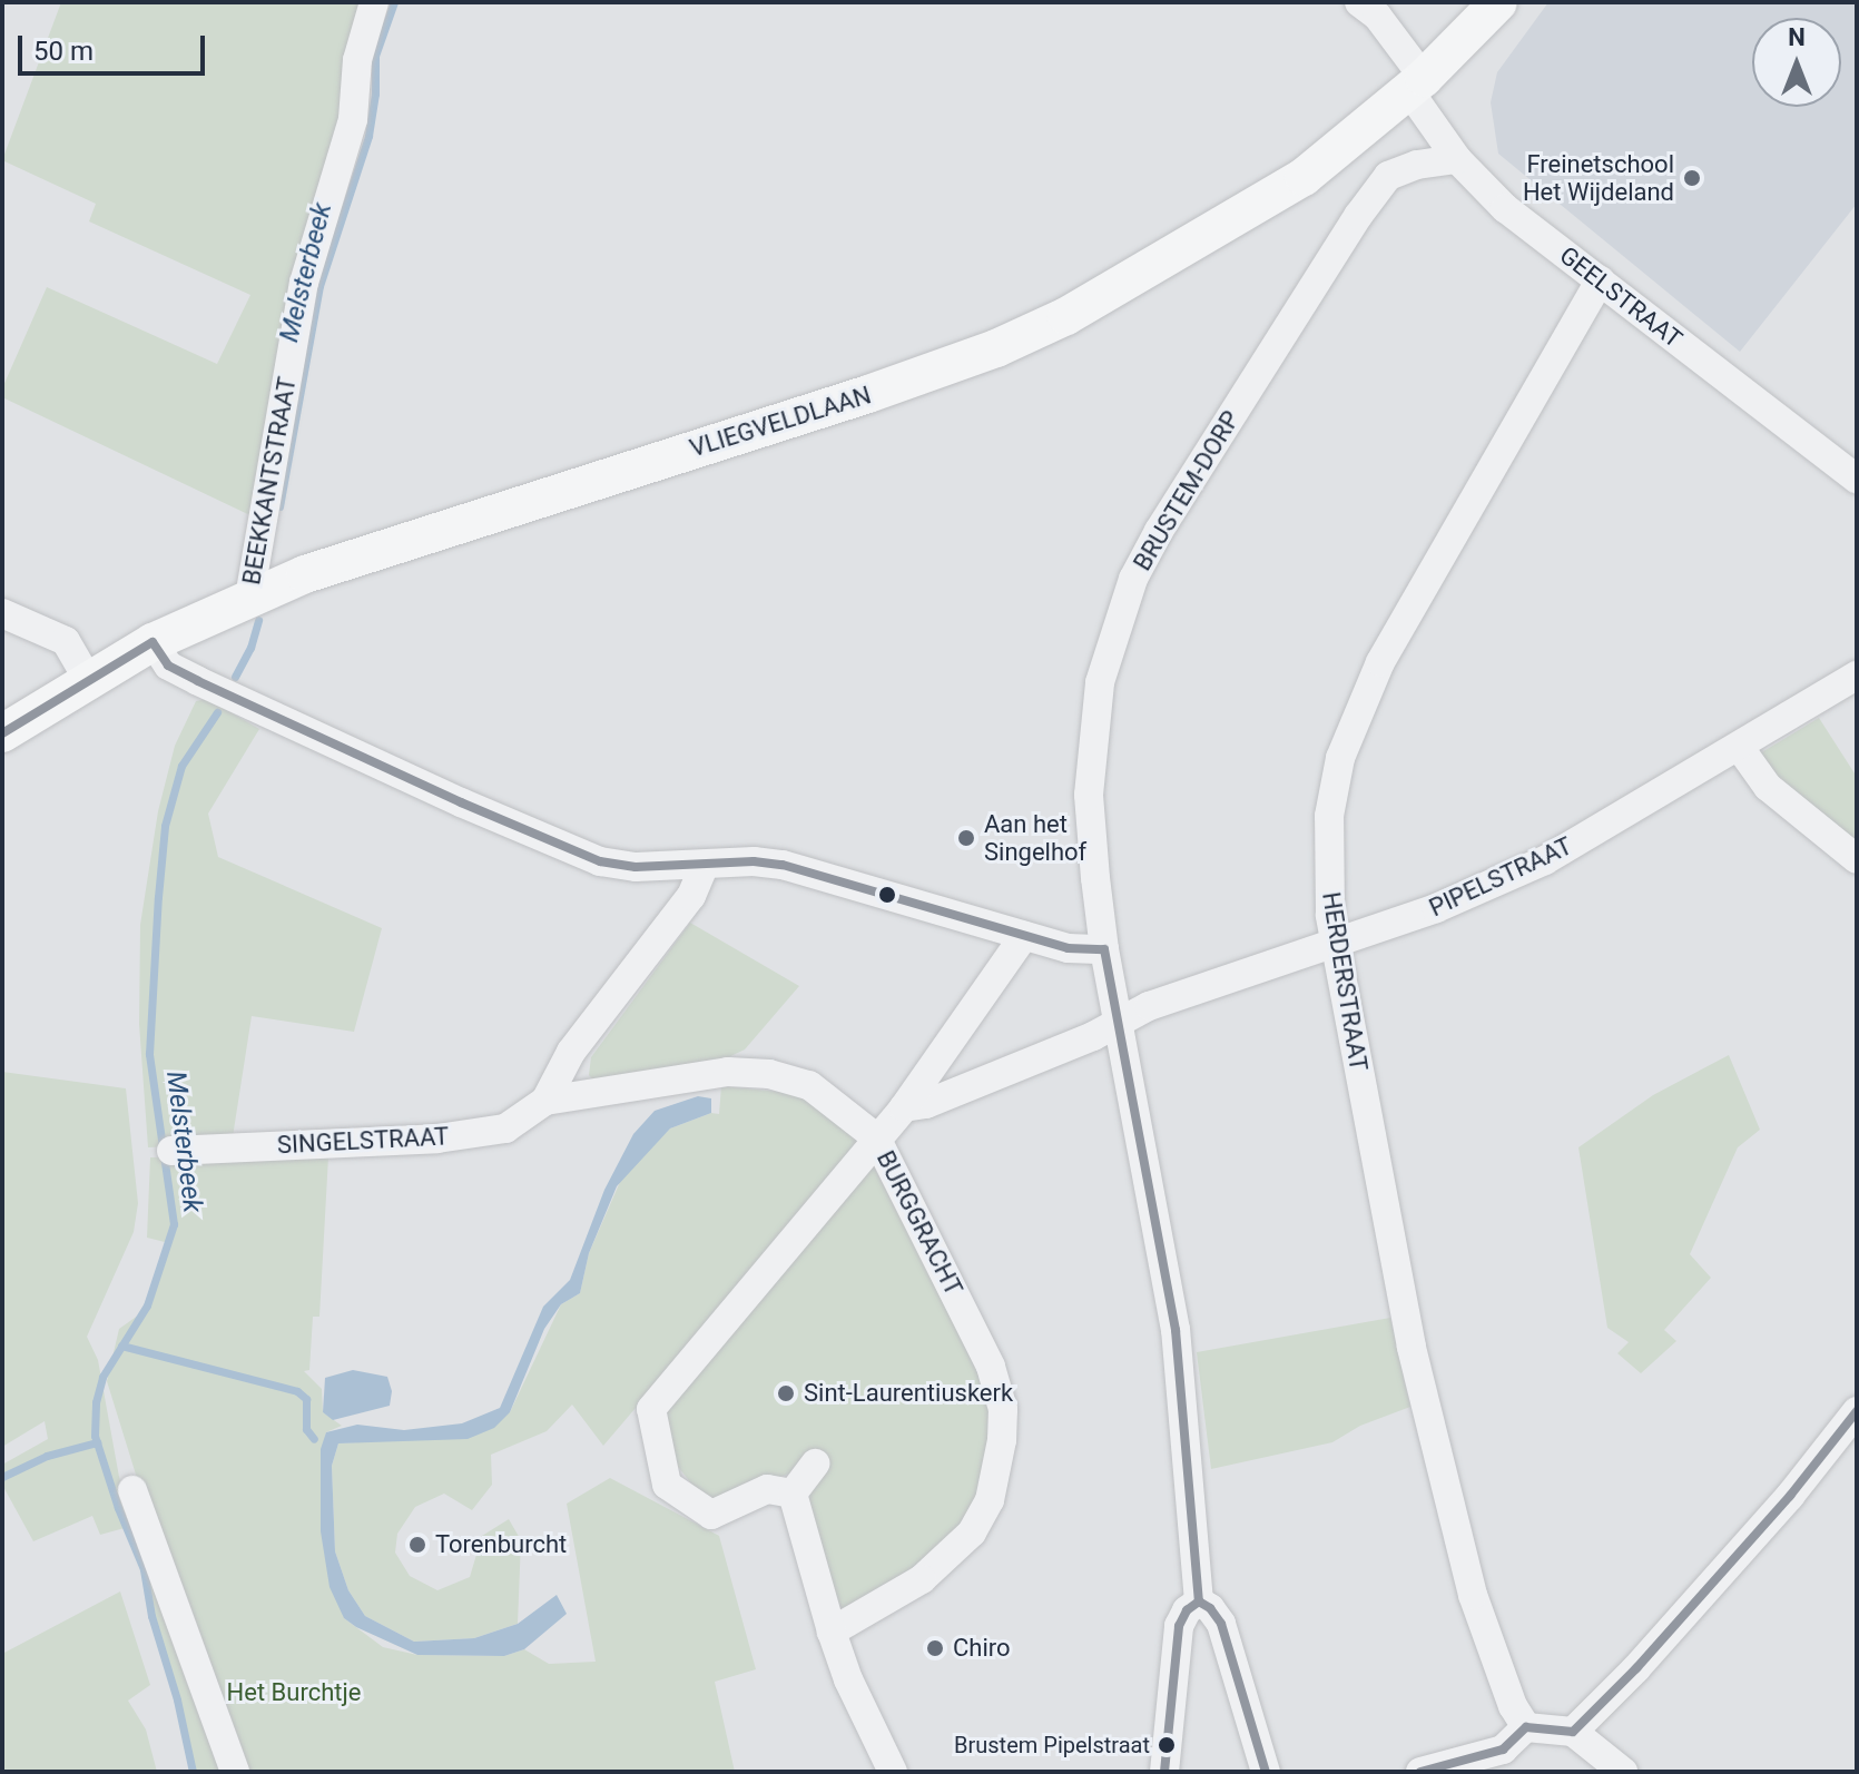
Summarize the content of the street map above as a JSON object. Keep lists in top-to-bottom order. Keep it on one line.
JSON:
{"streets":{"main road":["VLIEGVELDLAAN"],"street":["GEELSTRAAT","BEEKKANTSTRAAT","BRUSTEM-DORP","PIPELSTRAAT","HERDERSTRAAT","SINGELSTRAAT","BURGGRACHT"]},"crossings":[["GEELSTRAAT","VLIEGVELDLAAN"],["GEELSTRAAT","BRUSTEM-DORP"],["GEELSTRAAT","HERDERSTRAAT"],["VLIEGVELDLAAN","BEEKKANTSTRAAT"],["BRUSTEM-DORP","PIPELSTRAAT"],["PIPELSTRAAT","HERDERSTRAAT"],["SINGELSTRAAT","BURGGRACHT"]],"water":["Melsterbeek"],"parks":["Het Burchtje"],"places":["Freinetschool Het Wijdeland","Aan het Singelhof","Sint-Laurentiuskerk","Torenburcht","Chiro","Brustem Pipelstraat"],"scale_bar":"50 m","north":"top"}
